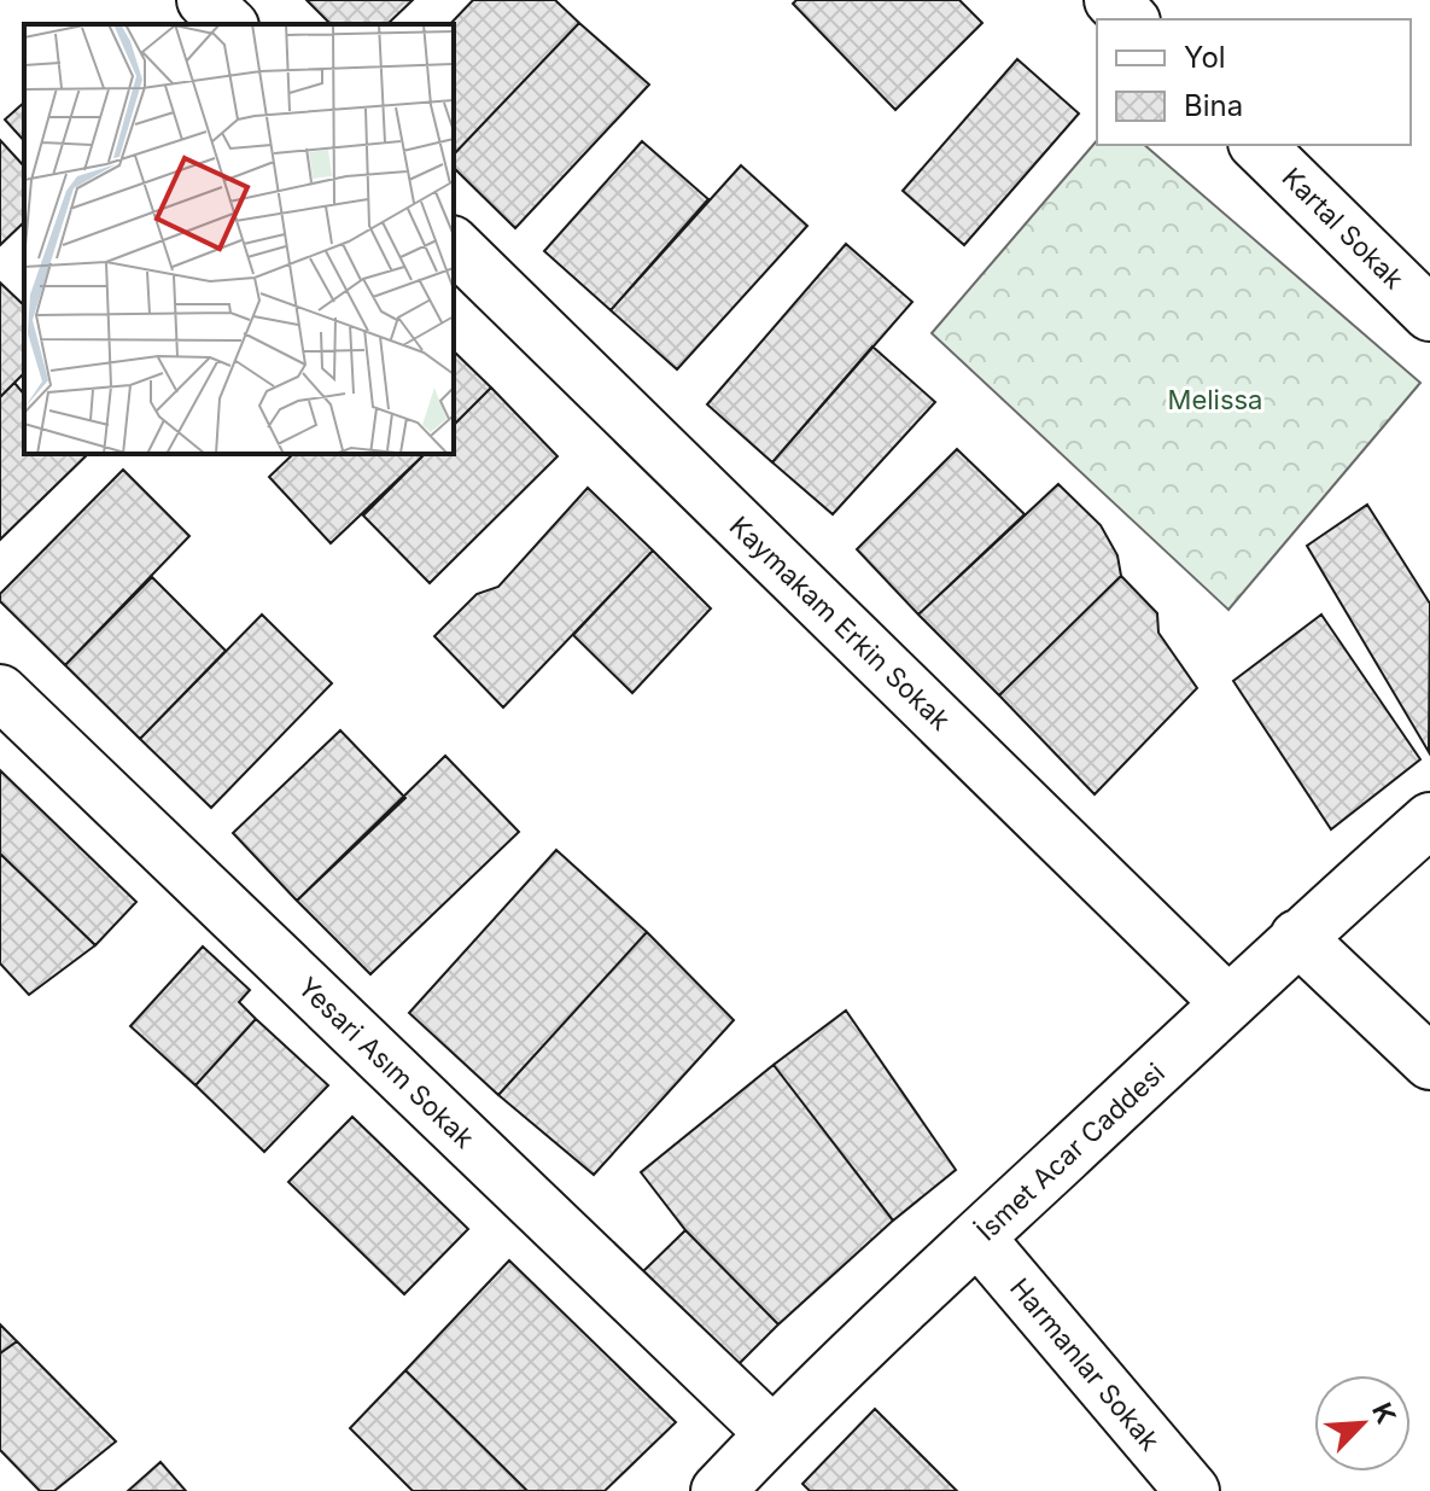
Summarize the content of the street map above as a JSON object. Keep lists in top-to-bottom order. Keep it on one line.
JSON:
{"streets":{"street":["Kartal Sokak","Kaymakam Erkin Sokak","Yesari Asım Sokak","İsmet Acar Caddesi","Harmanlar Sokak"]},"crossings":[["Kaymakam Erkin Sokak","İsmet Acar Caddesi"],["Yesari Asım Sokak","İsmet Acar Caddesi"],["İsmet Acar Caddesi","Harmanlar Sokak"]],"parks":["Melissa"],"legend":["Yol","Bina"],"north":"top right"}
